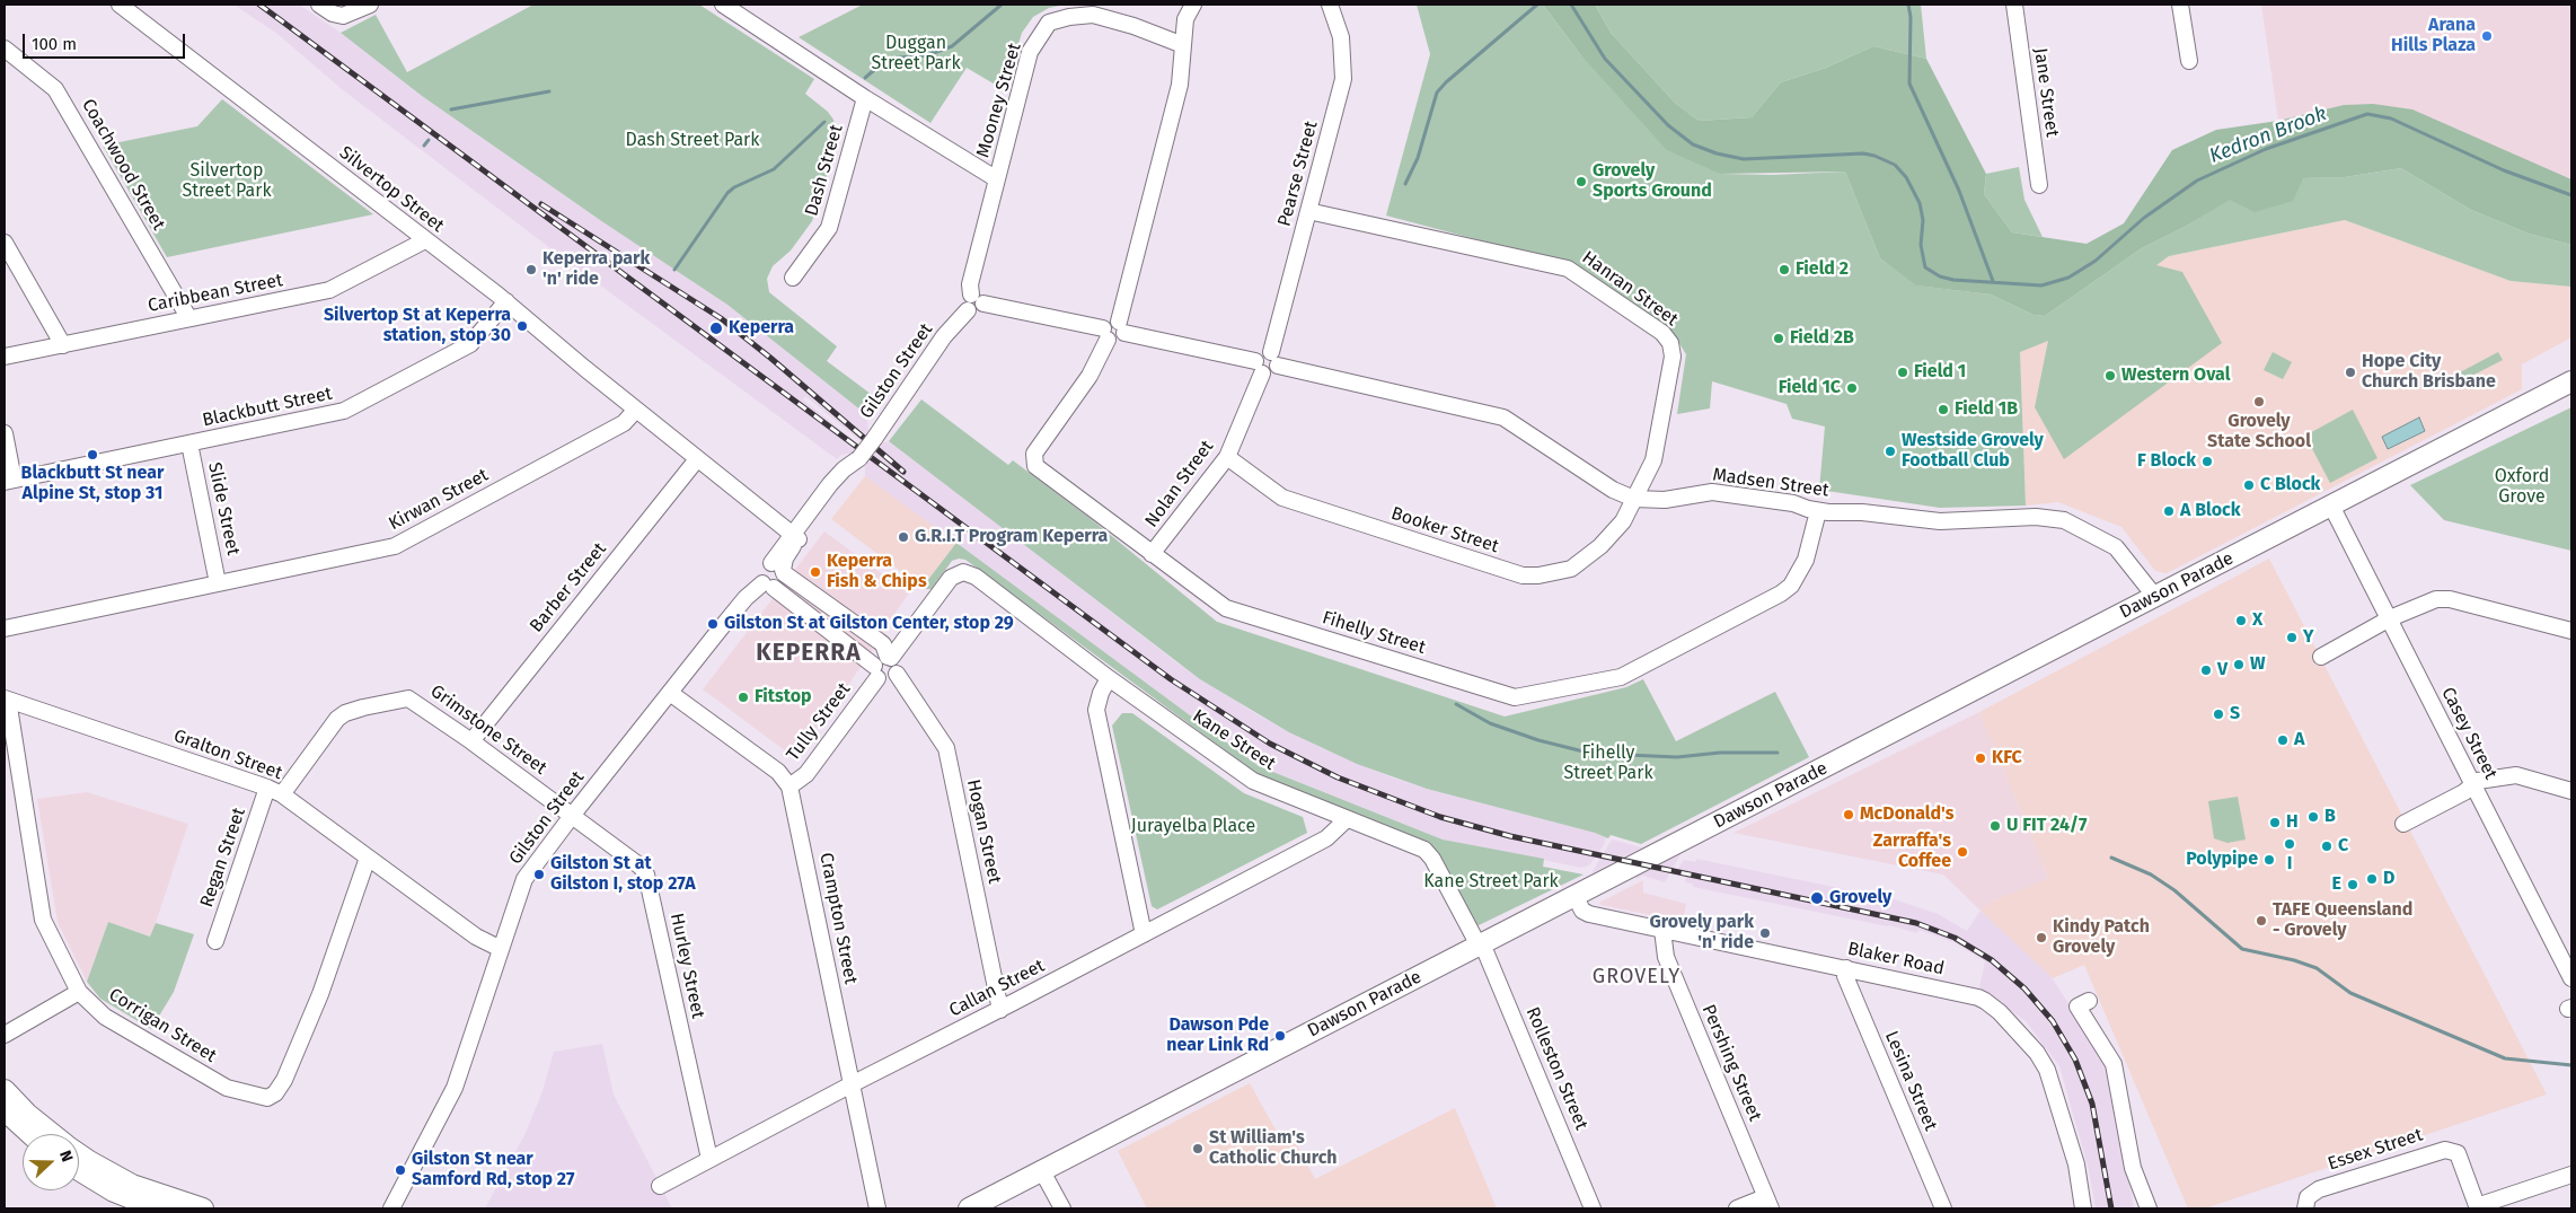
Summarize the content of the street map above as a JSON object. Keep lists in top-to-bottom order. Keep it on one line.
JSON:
{"streets":{"main road":["Dawson Parade"],"street":["Jane Street","Mooney Street","Coachwood Street","Dash Street","Pearse Street","Silvertop Street","Hanran Street","Caribbean Street","Gilston Street","Blackbutt Street","Madsen Street","Nolan Street","Kirwan Street","Slide Street","Booker Street","Barber Street","Fihelly Street","Tully Street","Grimstone Street","Casey Street","Kane Street","Gralton Street","Hogan Street","Regan Street","Crampton Street","Blaker Road","Hurley Street","Callan Street","Corrigan Street","Pershing Street","Rolleston Street","Lesina Street","Essex Street"]},"crossings":[["Mooney Street","Gilston Street"],["Coachwood Street","Caribbean Street"],["Pearse Street","Hanran Street"],["Pearse Street","Madsen Street"],["Silvertop Street","Caribbean Street"],["Silvertop Street","Blackbutt Street"],["Silvertop Street","Kirwan Street"],["Hanran Street","Madsen Street"],["Hanran Street","Booker Street"],["Gilston Street","Grimstone Street"],["Gilston Street","Gralton Street"],["Gilston Street","Hurley Street"],["Blackbutt Street","Slide Street"],["Madsen Street","Booker Street"],["Madsen Street","Dawson Parade"],["Madsen Street","Fihelly Street"],["Nolan Street","Booker Street"],["Nolan Street","Fihelly Street"],["Kirwan Street","Slide Street"],["Dawson Parade","Casey Street"],["Dawson Parade","Kane Street"],["Dawson Parade","Blaker Road"],["Dawson Parade","Rolleston Street"],["Barber Street","Grimstone Street"],["Tully Street","Kane Street"],["Tully Street","Hogan Street"],["Tully Street","Crampton Street"],["Grimstone Street","Gralton Street"],["Grimstone Street","Regan Street"],["Grimstone Street","Hurley Street"],["Kane Street","Callan Street"],["Kane Street","Rolleston Street"],["Gralton Street","Regan Street"],["Gralton Street","Corrigan Street"],["Hogan Street","Callan Street"],["Crampton Street","Callan Street"],["Blaker Road","Pershing Street"],["Blaker Road","Lesina Street"],["Hurley Street","Callan Street"]],"districts":["KEPERRA","GROVELY"],"water":["Kedron Brook"],"parks":["Duggan Street Park","Dash Street Park","Silvertop Street Park","Oxford Grove","Fihelly Street Park","Jurayelba Place","Kane Street Park"],"places":["Arana Hills Plaza","Grovely Sports Ground","Keperra park 'n' ride","Field 2","Silvertop St at Keperra station, stop 30","Keperra","Field 2B","Field 1","Hope City Church Brisbane","Western Oval","Field 1C","Grovely State School","Field 1B","Westside Grovely Football Club","Blackbutt St near Alpine St, stop 31","F Block","C Block","A Block","G.R.I.T Program Keperra","Keperra Fish & Chips","X","Gilston St at Gilston Center, stop 29","Y","W","V","Fitstop","S","A","KFC","McDonald's","B","H","U FIT 24/7","I","C","Zarraffa's Coffee","Polypipe","Gilston St at Gilston I, stop 27A","D","E","Grovely","TAFE Queensland - Grovely","Grovely park 'n' ride","Kindy Patch Grovely","Dawson Pde near Link Rd","St William's Catholic Church","Gilston St near Samford Rd, stop 27"],"scale_bar":"100 m","north":"right"}
